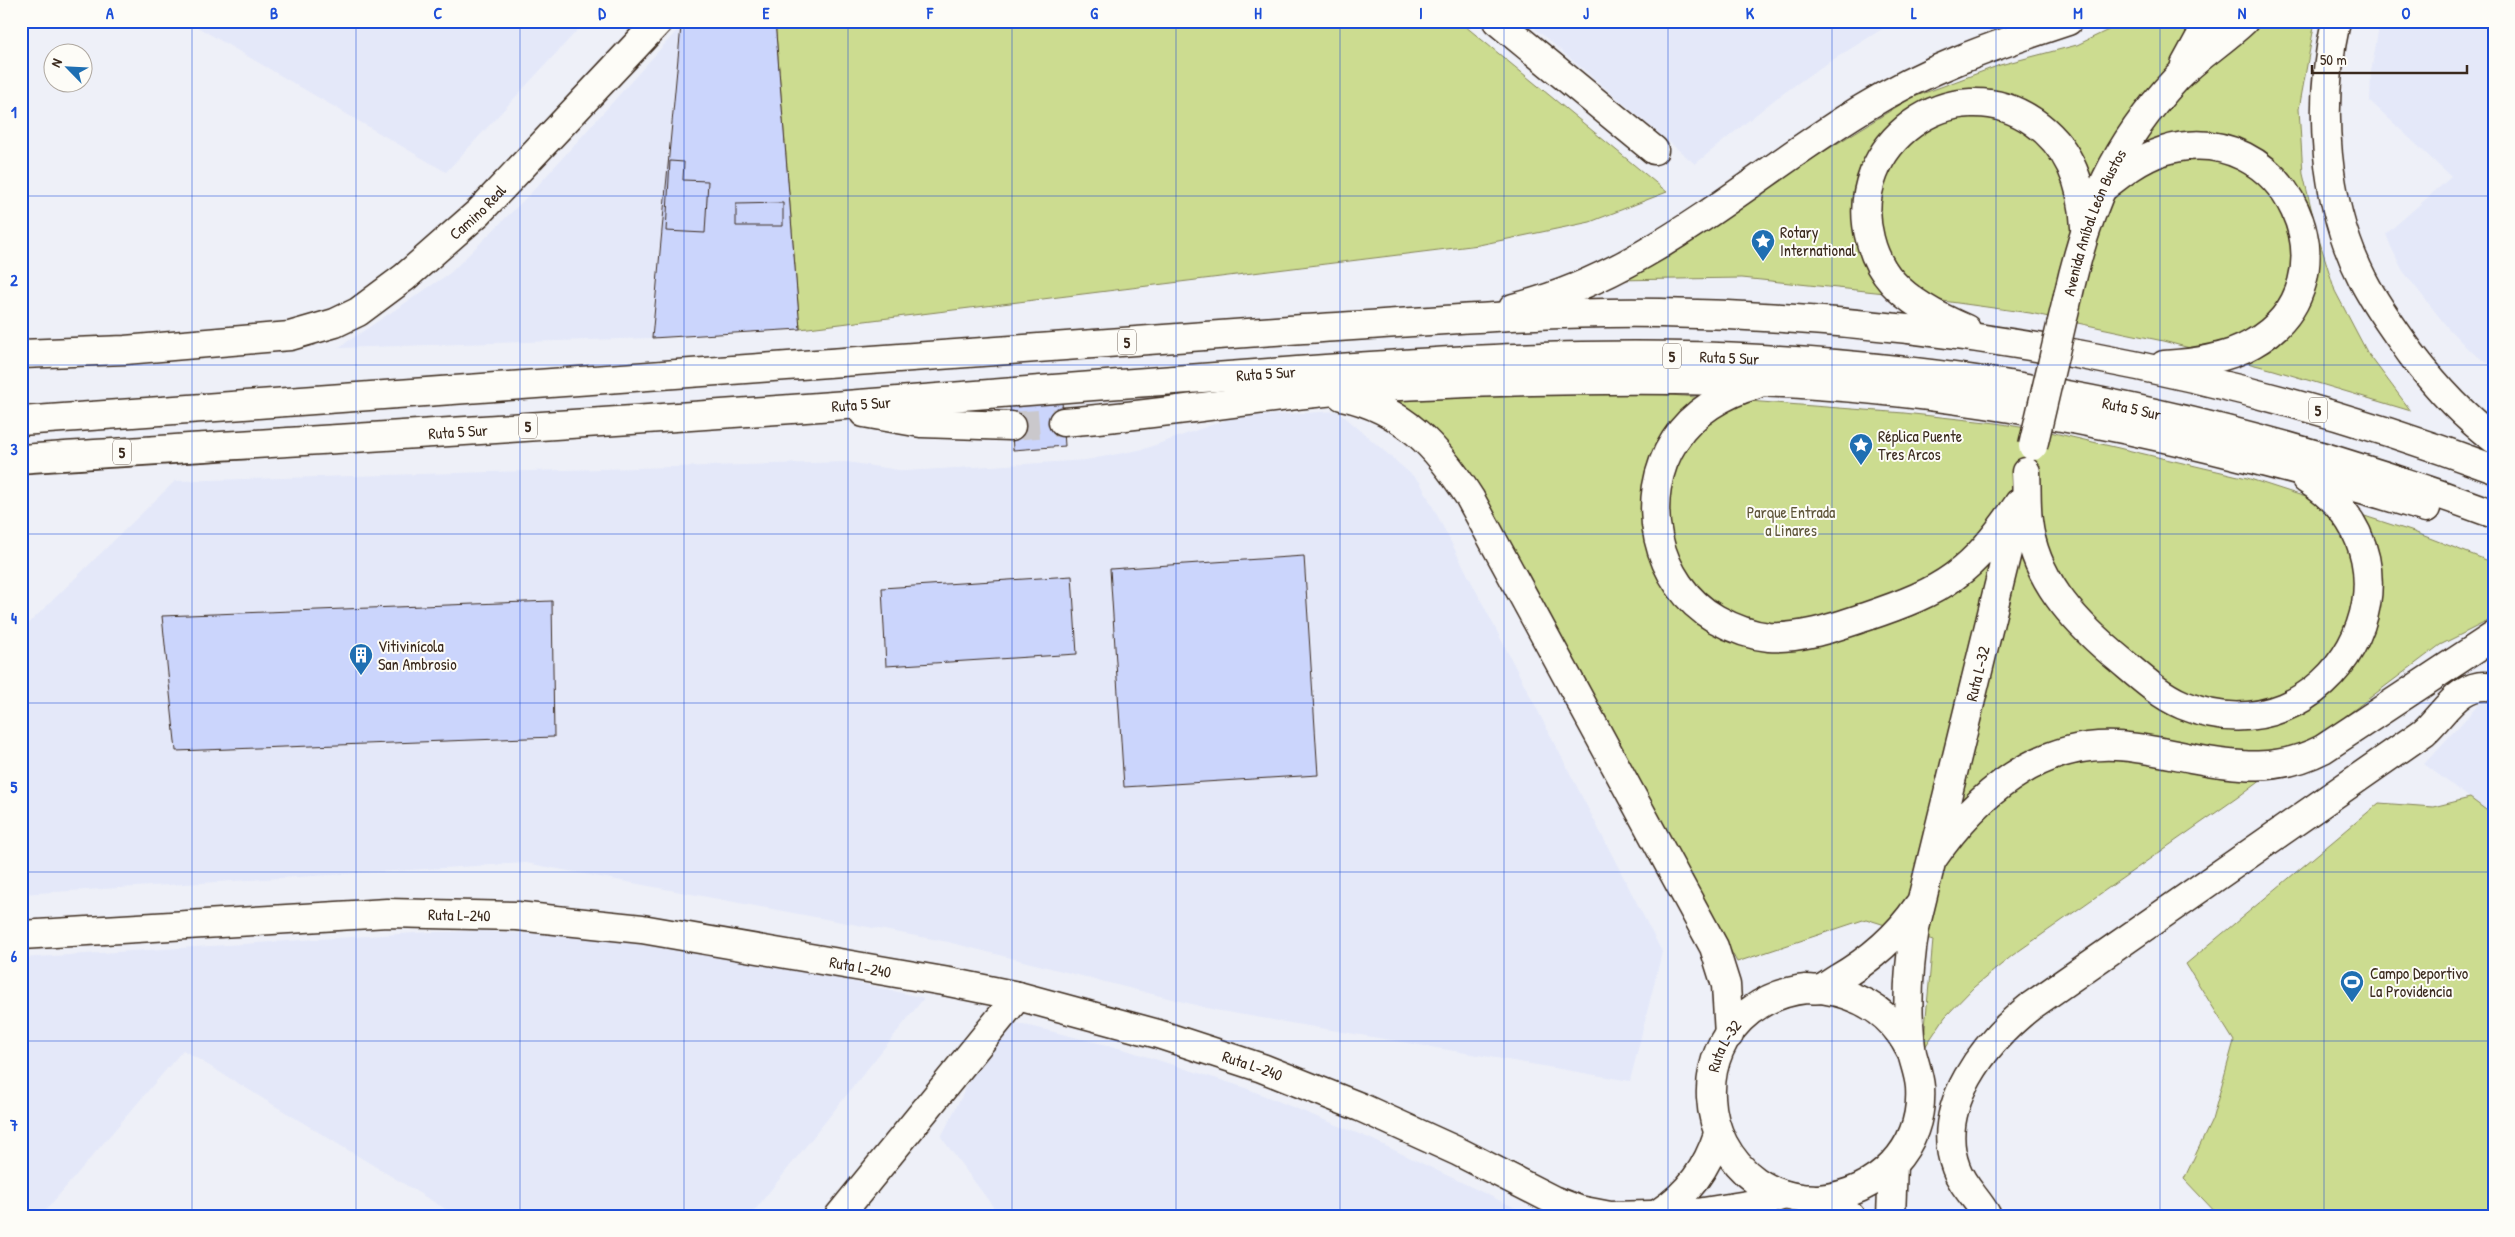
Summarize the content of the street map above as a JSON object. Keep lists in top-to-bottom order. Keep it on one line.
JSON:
{"streets":{"main road":["Camino Real","Avenida Aníbal León Bustos","5","Ruta 5 Sur","Ruta L-32","Ruta L-240"]},"crossings":[["Avenida Aníbal León Bustos","Ruta L-32"],["Ruta L-32","Ruta L-240"]],"parks":["Parque Entrada a Linares"],"places":{"place":["Rotary International","Réplica Puente Tres Arcos"],"building":["Vitivinícola San Ambrosio"],"sports":["Campo Deportivo La Providencia"]},"scale_bar":"50 m","north":"top left","grid":{"columns":["A","B","C","D","E","F","G","H","I","J","K","L","M","N","O"],"rows":["1","2","3","4","5","6","7"]}}
